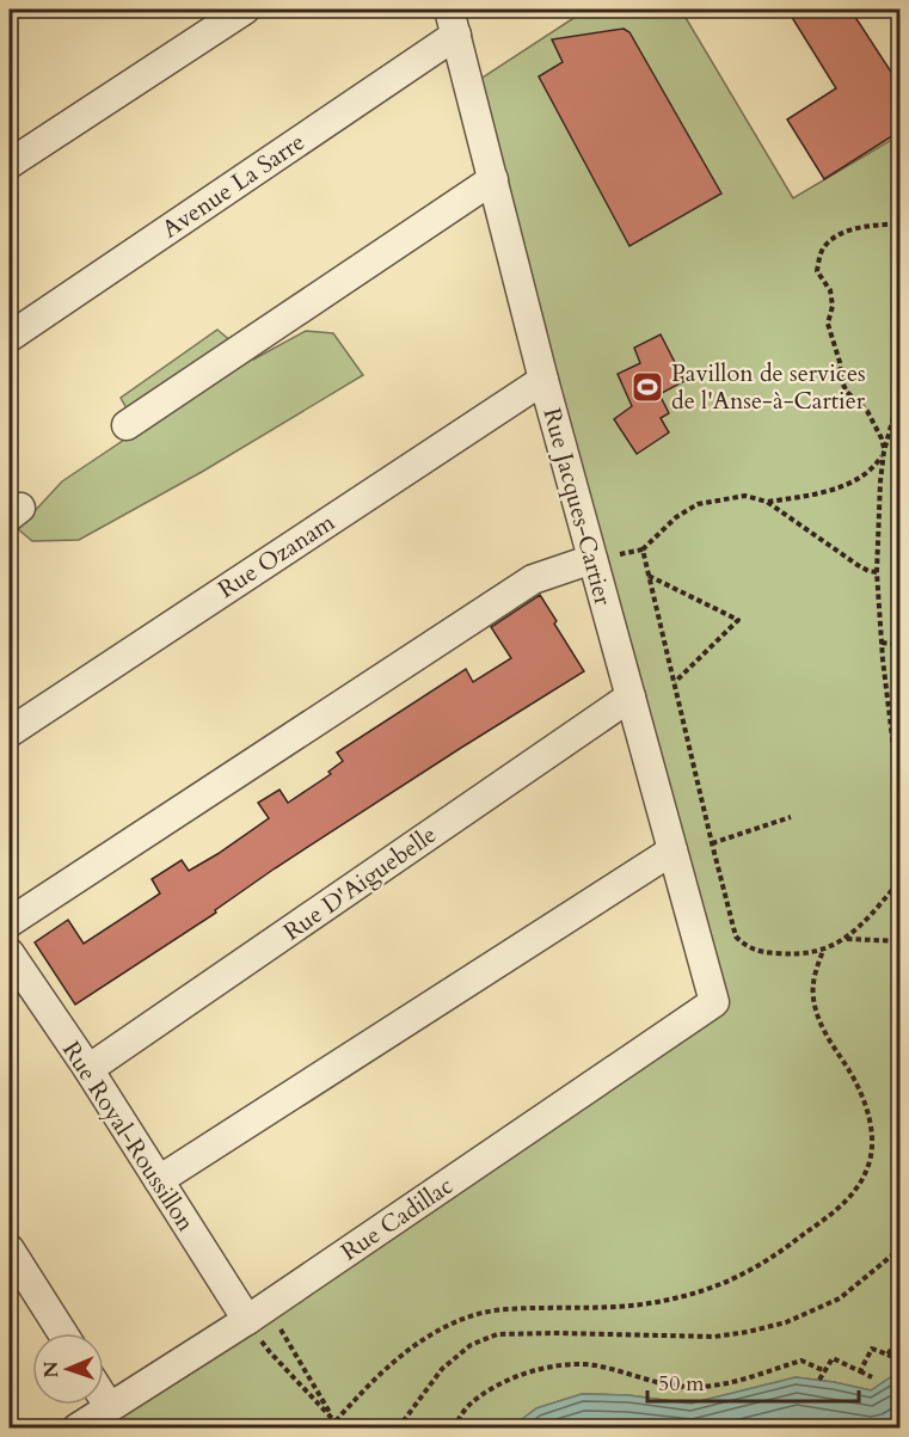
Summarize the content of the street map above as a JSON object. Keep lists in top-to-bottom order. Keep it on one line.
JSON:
{"streets":{"street":["Avenue La Sarre","Rue Jacques-Cartier","Rue Ozanam","Rue D'Aiguebelle","Rue Royal-Roussillon","Rue Cadillac"]},"crossings":[["Avenue La Sarre","Rue Jacques-Cartier"],["Rue Jacques-Cartier","Rue Ozanam"],["Rue Jacques-Cartier","Rue D'Aiguebelle"],["Rue Jacques-Cartier","Rue Cadillac"],["Rue D'Aiguebelle","Rue Royal-Roussillon"],["Rue Royal-Roussillon","Rue Cadillac"]],"places":{"sports":["Pavillon de services de l'Anse-à-Cartier"]},"scale_bar":"50 m","north":"left"}
